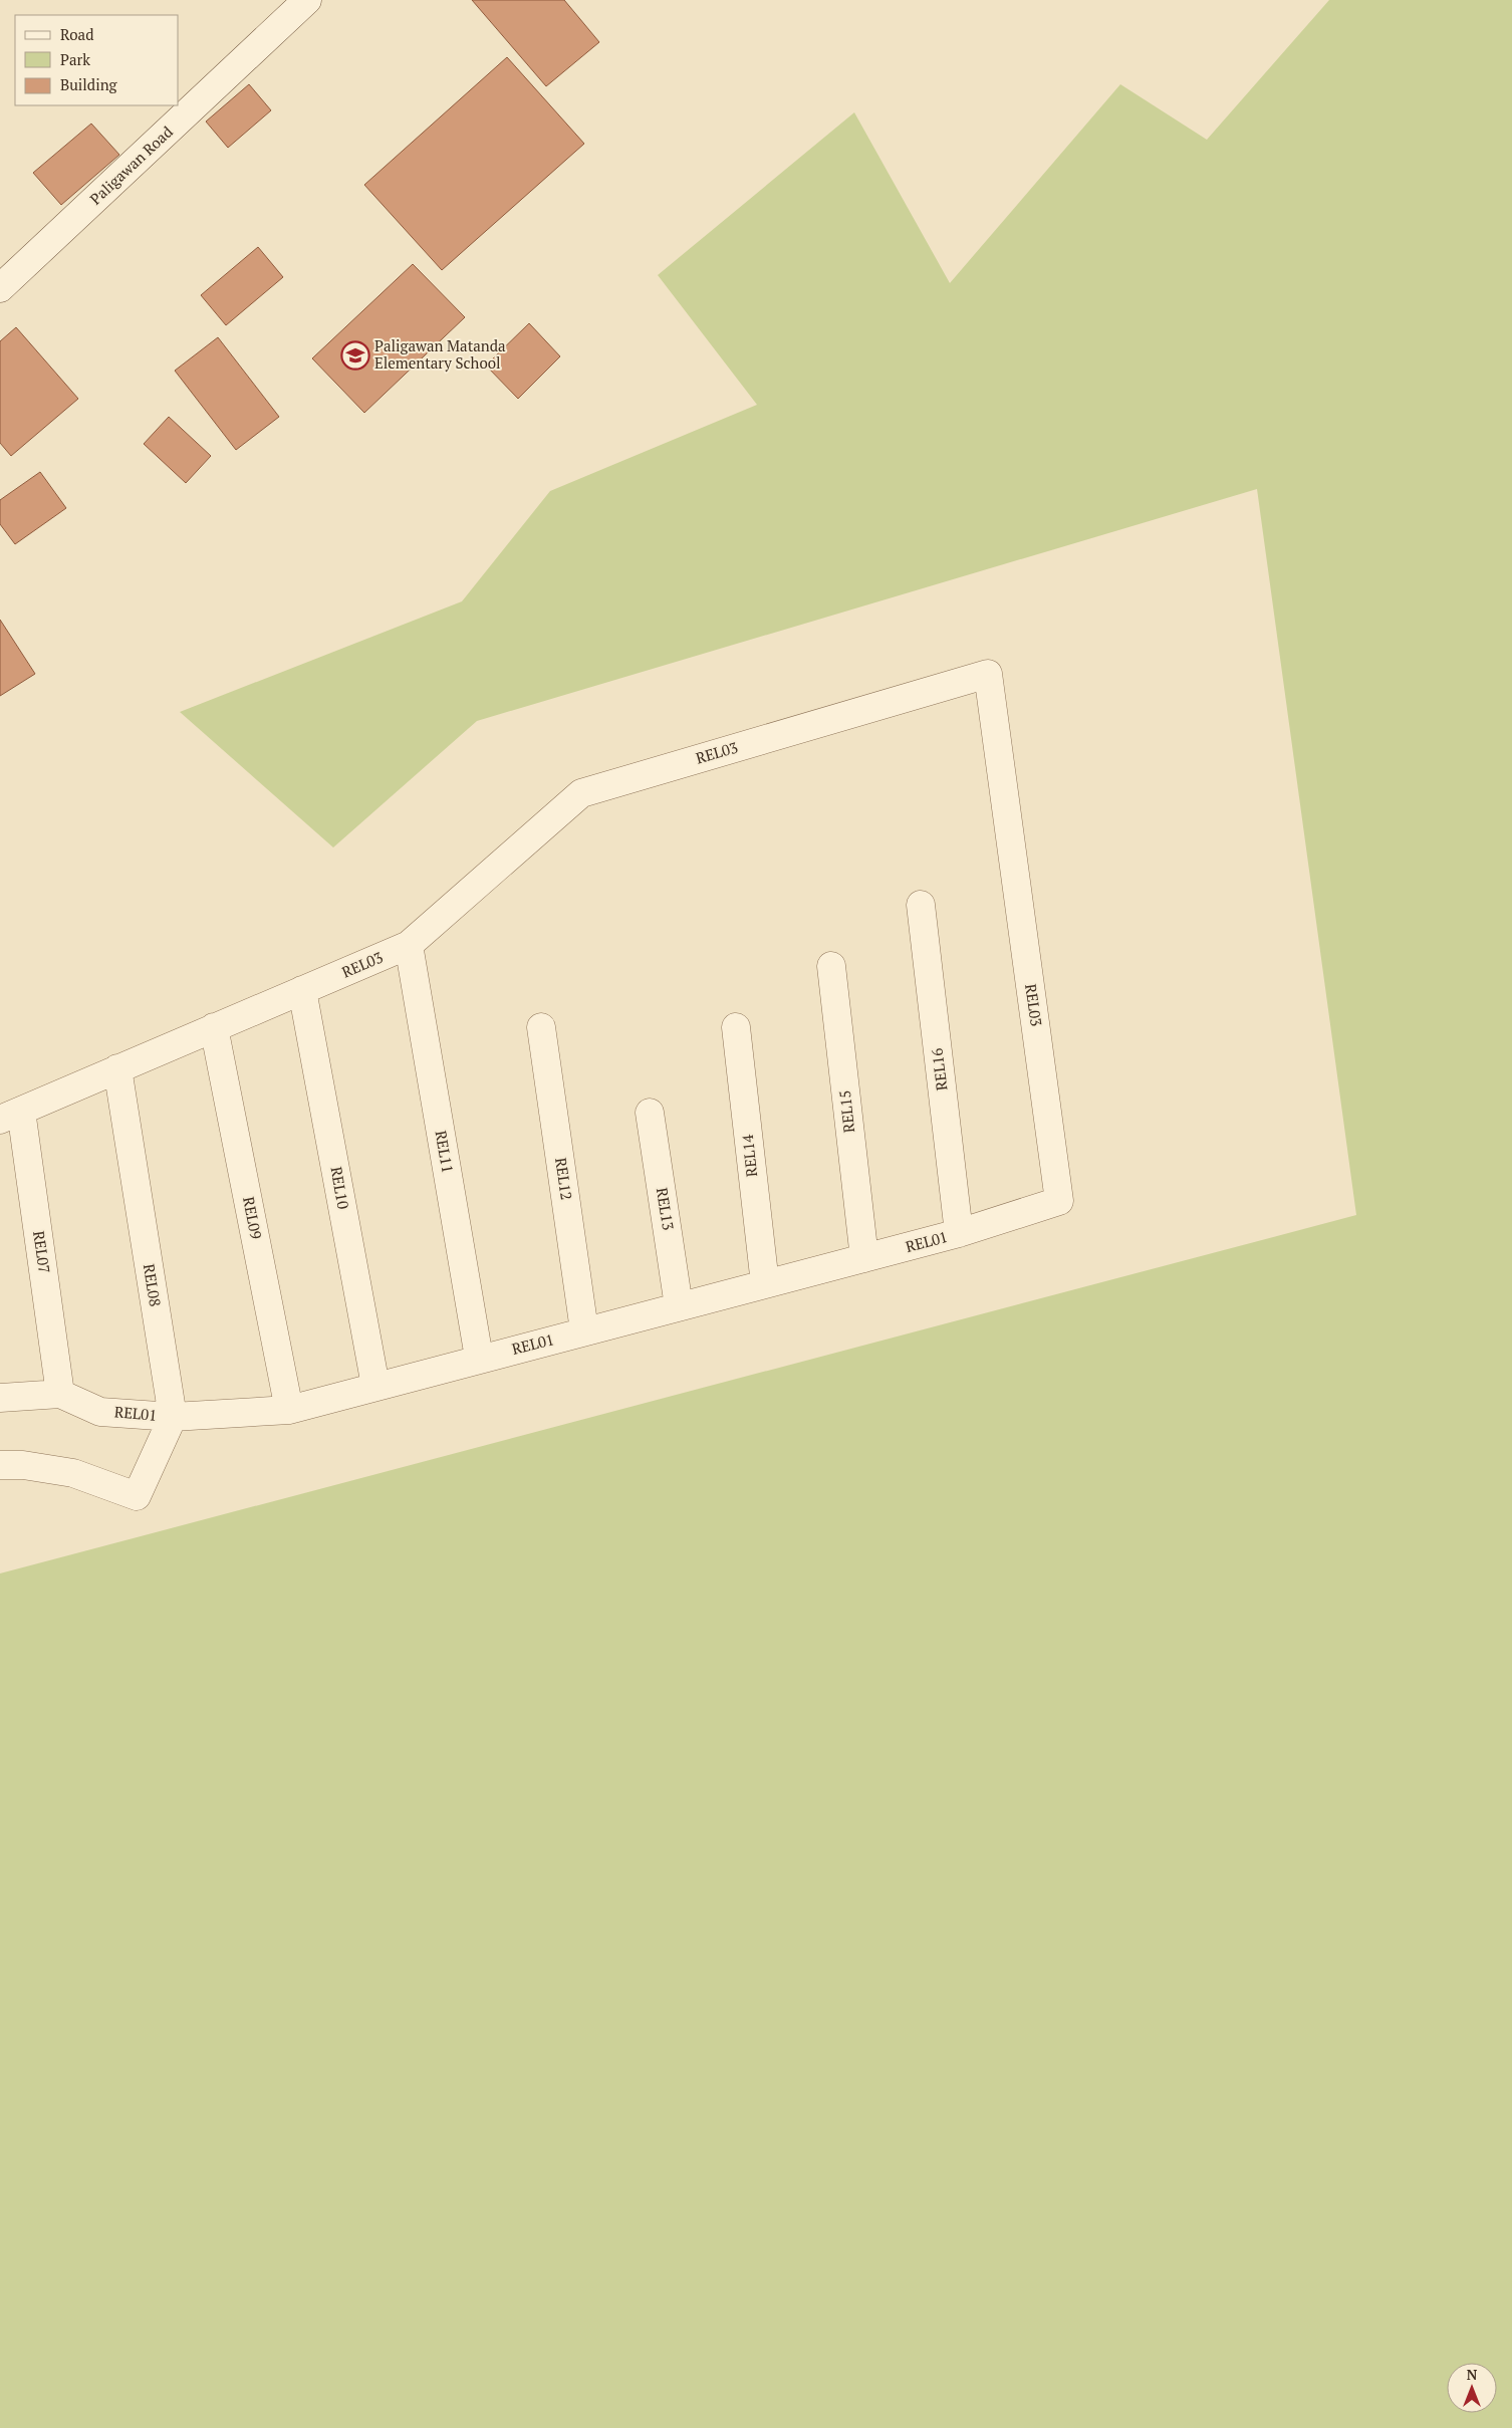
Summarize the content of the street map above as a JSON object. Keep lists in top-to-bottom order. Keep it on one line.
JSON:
{"streets":{"street":["Paligawan Road","REL03","REL16","REL15","REL11","REL14","REL12","REL10","REL13","REL09","REL01","REL07","REL08"]},"crossings":[["REL03","REL11"],["REL03","REL10"],["REL03","REL09"],["REL03","REL01"],["REL03","REL07"],["REL03","REL08"],["REL16","REL01"],["REL15","REL01"],["REL11","REL01"],["REL14","REL01"],["REL12","REL01"],["REL10","REL01"],["REL13","REL01"],["REL09","REL01"],["REL01","REL07"],["REL01","REL08"]],"places":{"school or university":["Paligawan Matanda Elementary School"]},"legend":["Road","Park","Building"],"north":"top"}
